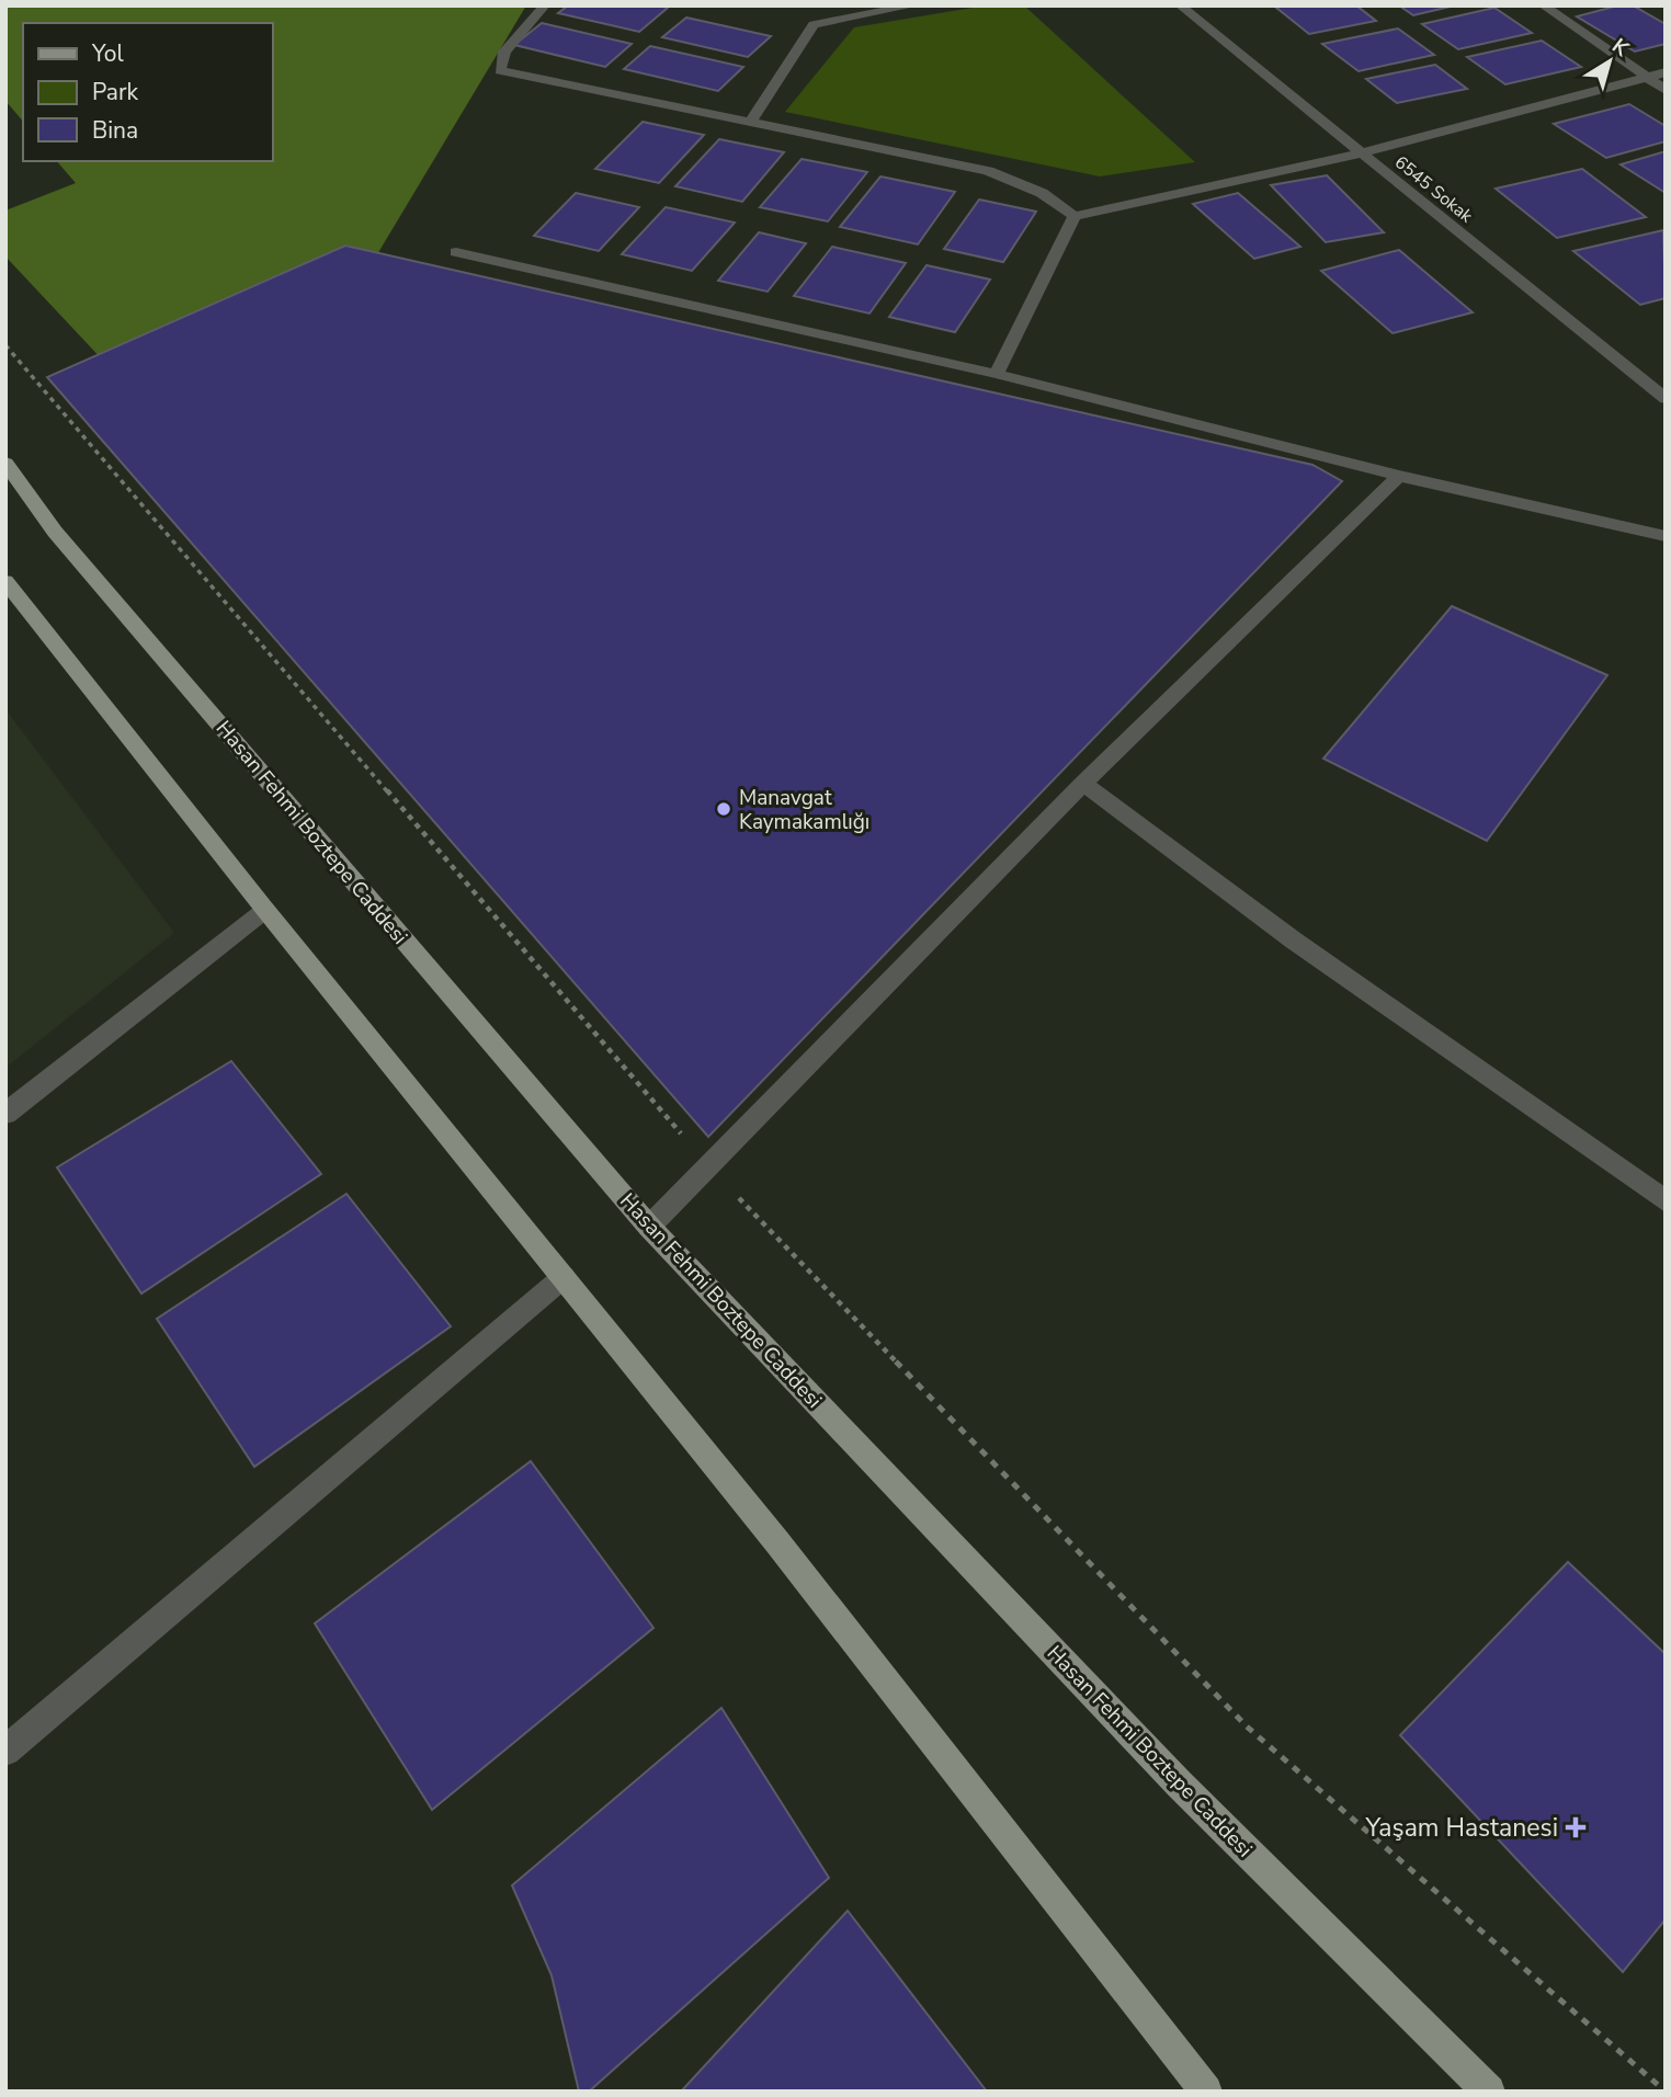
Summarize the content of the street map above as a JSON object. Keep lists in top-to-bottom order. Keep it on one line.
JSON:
{"streets":{"main road":["Hasan Fehmi Boztepe Caddesi"],"street":["6545 Sokak"]},"places":{"other":["Manavgat Kaymakamlığı"],"health":["Yaşam Hastanesi"]},"legend":["Yol","Park","Bina"],"north":"top right"}
